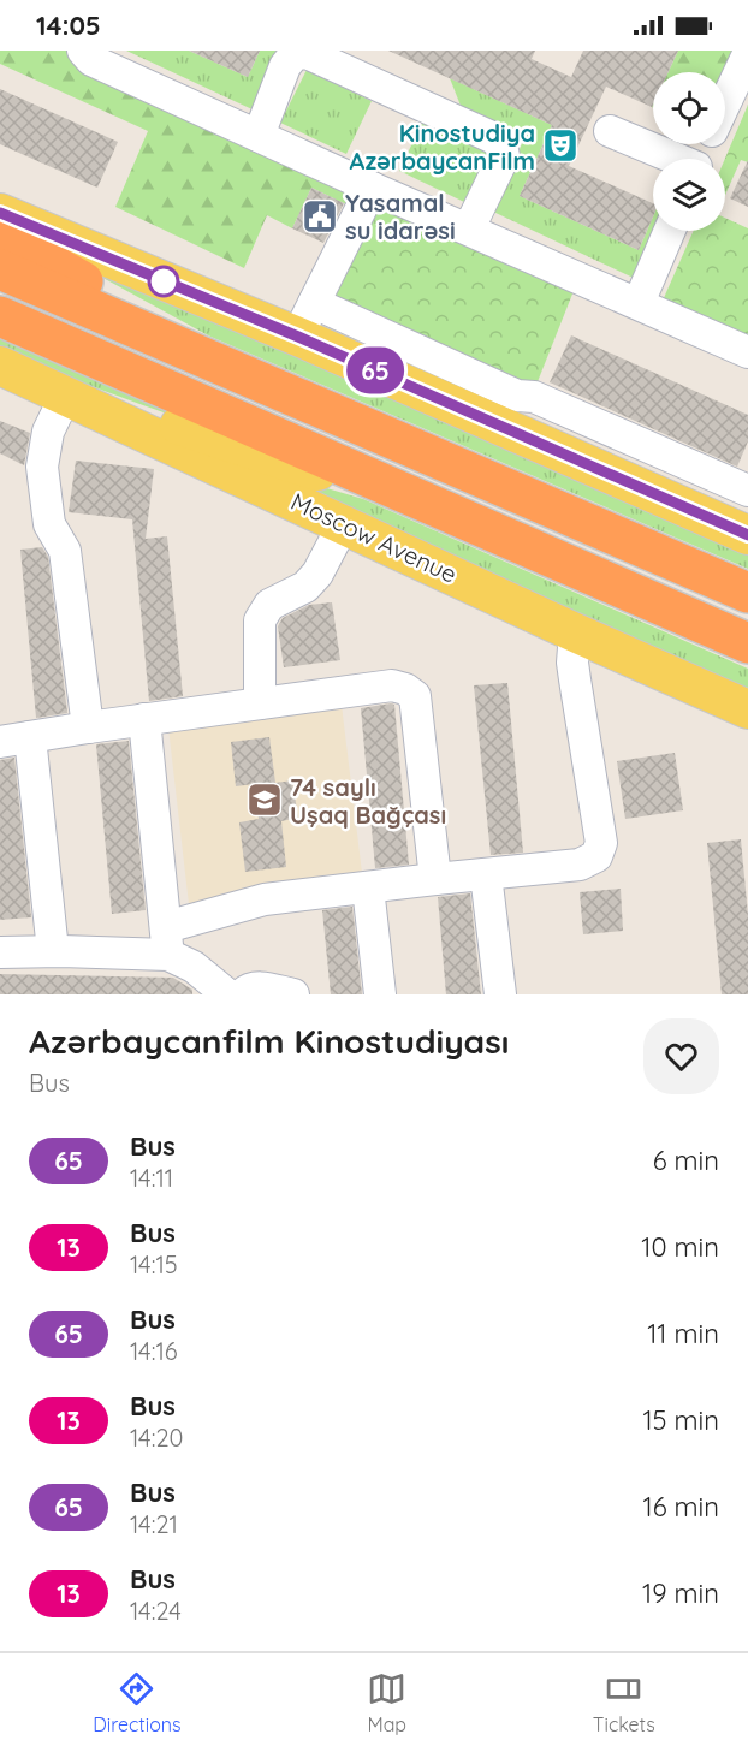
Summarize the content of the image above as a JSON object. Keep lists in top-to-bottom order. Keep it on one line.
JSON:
{"streets":{"main road":["Moscow Avenue"]},"places":{"theatre":["Kinostudiya AzərbaycanFilm"],"public building":["Yasamal su idarəsi"],"school or university":["74 saylı Uşaq Bağçası"]},"lines":["bus line 65"],"page":{"status":"14:05","on_map":"65","heading":["Azərbaycanfilm Kinostudiyası","Bus"],"list":[{"mark":"65","name":"Bus","note":"14:11","value":"6 min"},{"mark":"13","name":"Bus","note":"14:15","value":"10 min"},{"mark":"65","name":"Bus","note":"14:16","value":"11 min"},{"mark":"13","name":"Bus","note":"14:20","value":"15 min"},{"mark":"65","name":"Bus","note":"14:21","value":"16 min"},{"mark":"13","name":"Bus","note":"14:24","value":"19 min"}],"tabs":["Directions","Map","Tickets"]}}
